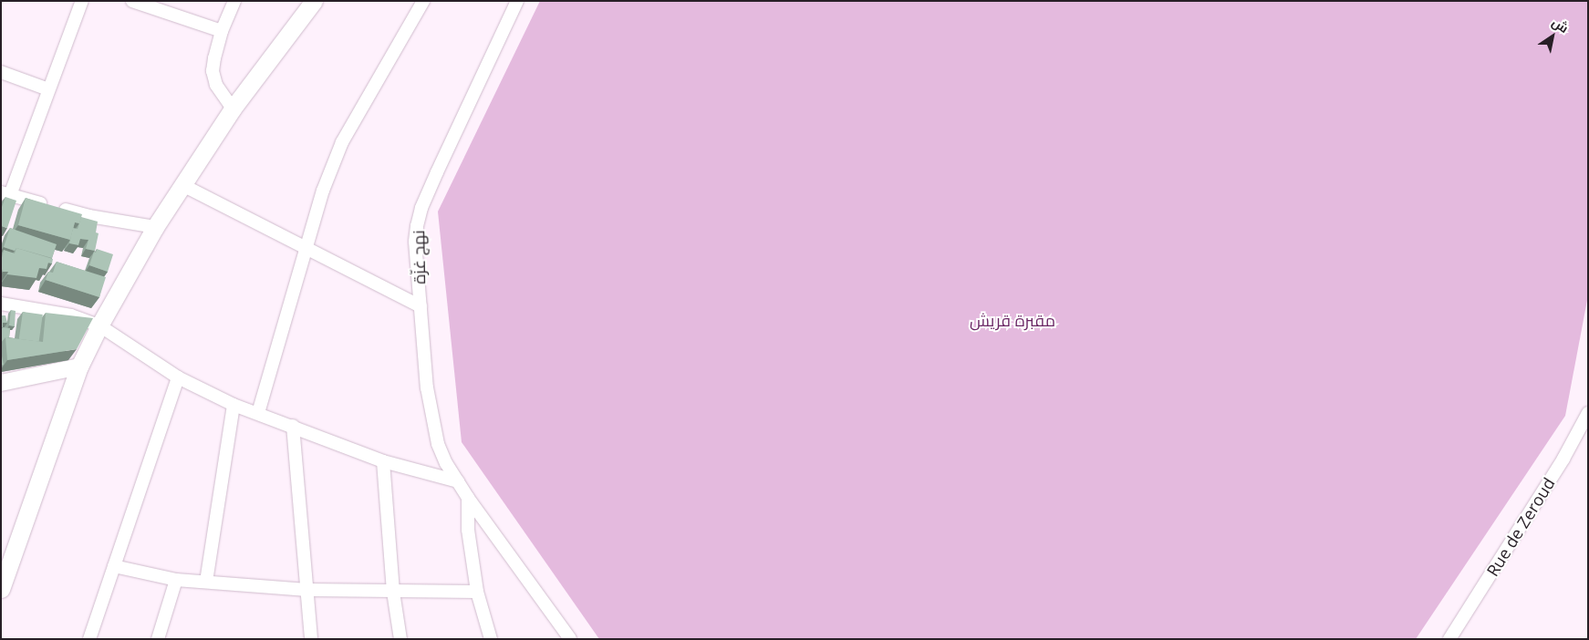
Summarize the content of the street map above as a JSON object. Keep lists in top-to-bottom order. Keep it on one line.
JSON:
{"streets":{"street":["نهج غزّة","Rue de Zeroud"]},"parks":["مقبرة قريش"],"north":"top right"}
